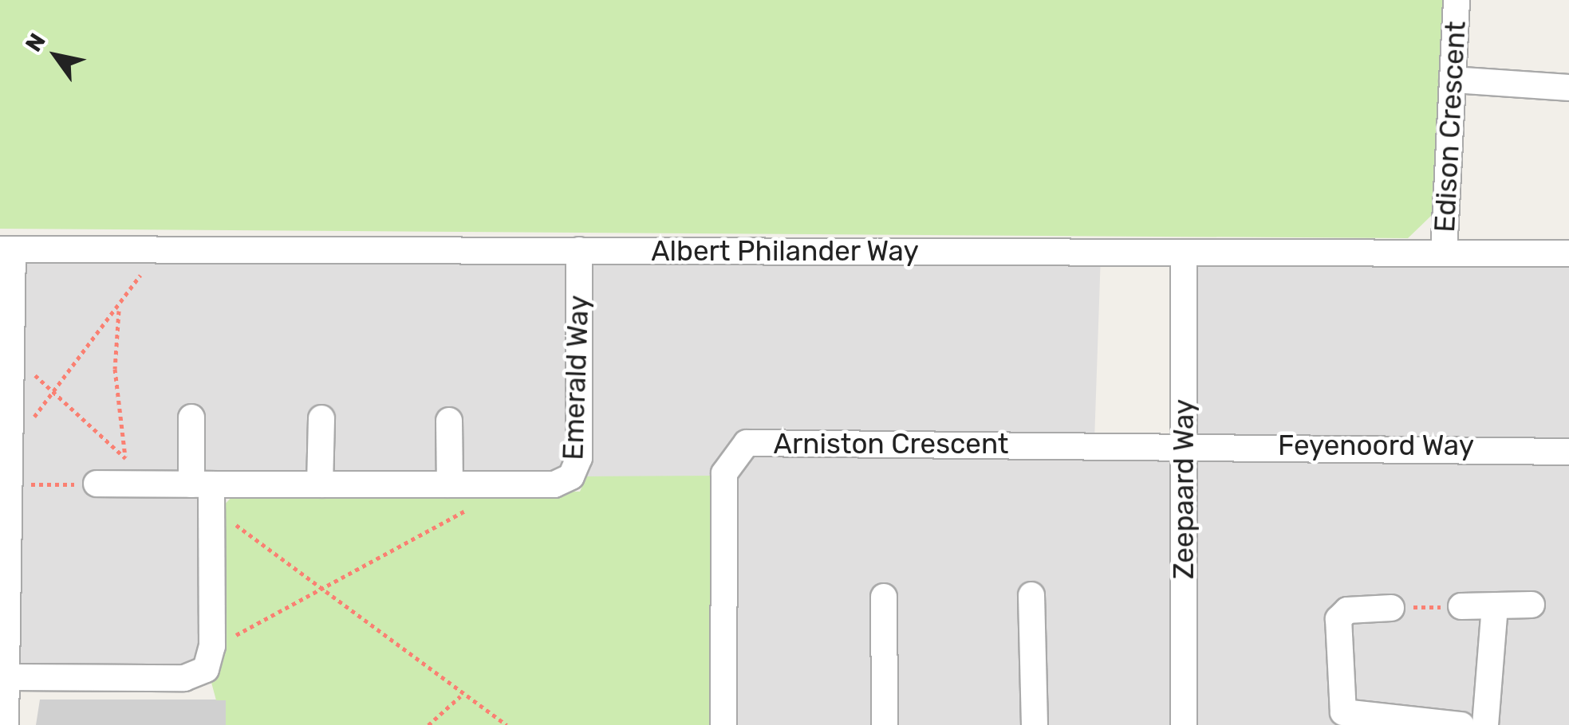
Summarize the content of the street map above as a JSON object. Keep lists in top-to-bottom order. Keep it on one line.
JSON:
{"streets":{"street":["Edison Crescent","Albert Philander Way","Emerald Way","Arniston Crescent","Feyenoord Way","Zeepaard Way"]},"crossings":[["Edison Crescent","Albert Philander Way"],["Albert Philander Way","Emerald Way"],["Albert Philander Way","Zeepaard Way"],["Arniston Crescent","Feyenoord Way"],["Arniston Crescent","Zeepaard Way"],["Feyenoord Way","Zeepaard Way"]],"north":"top left"}
